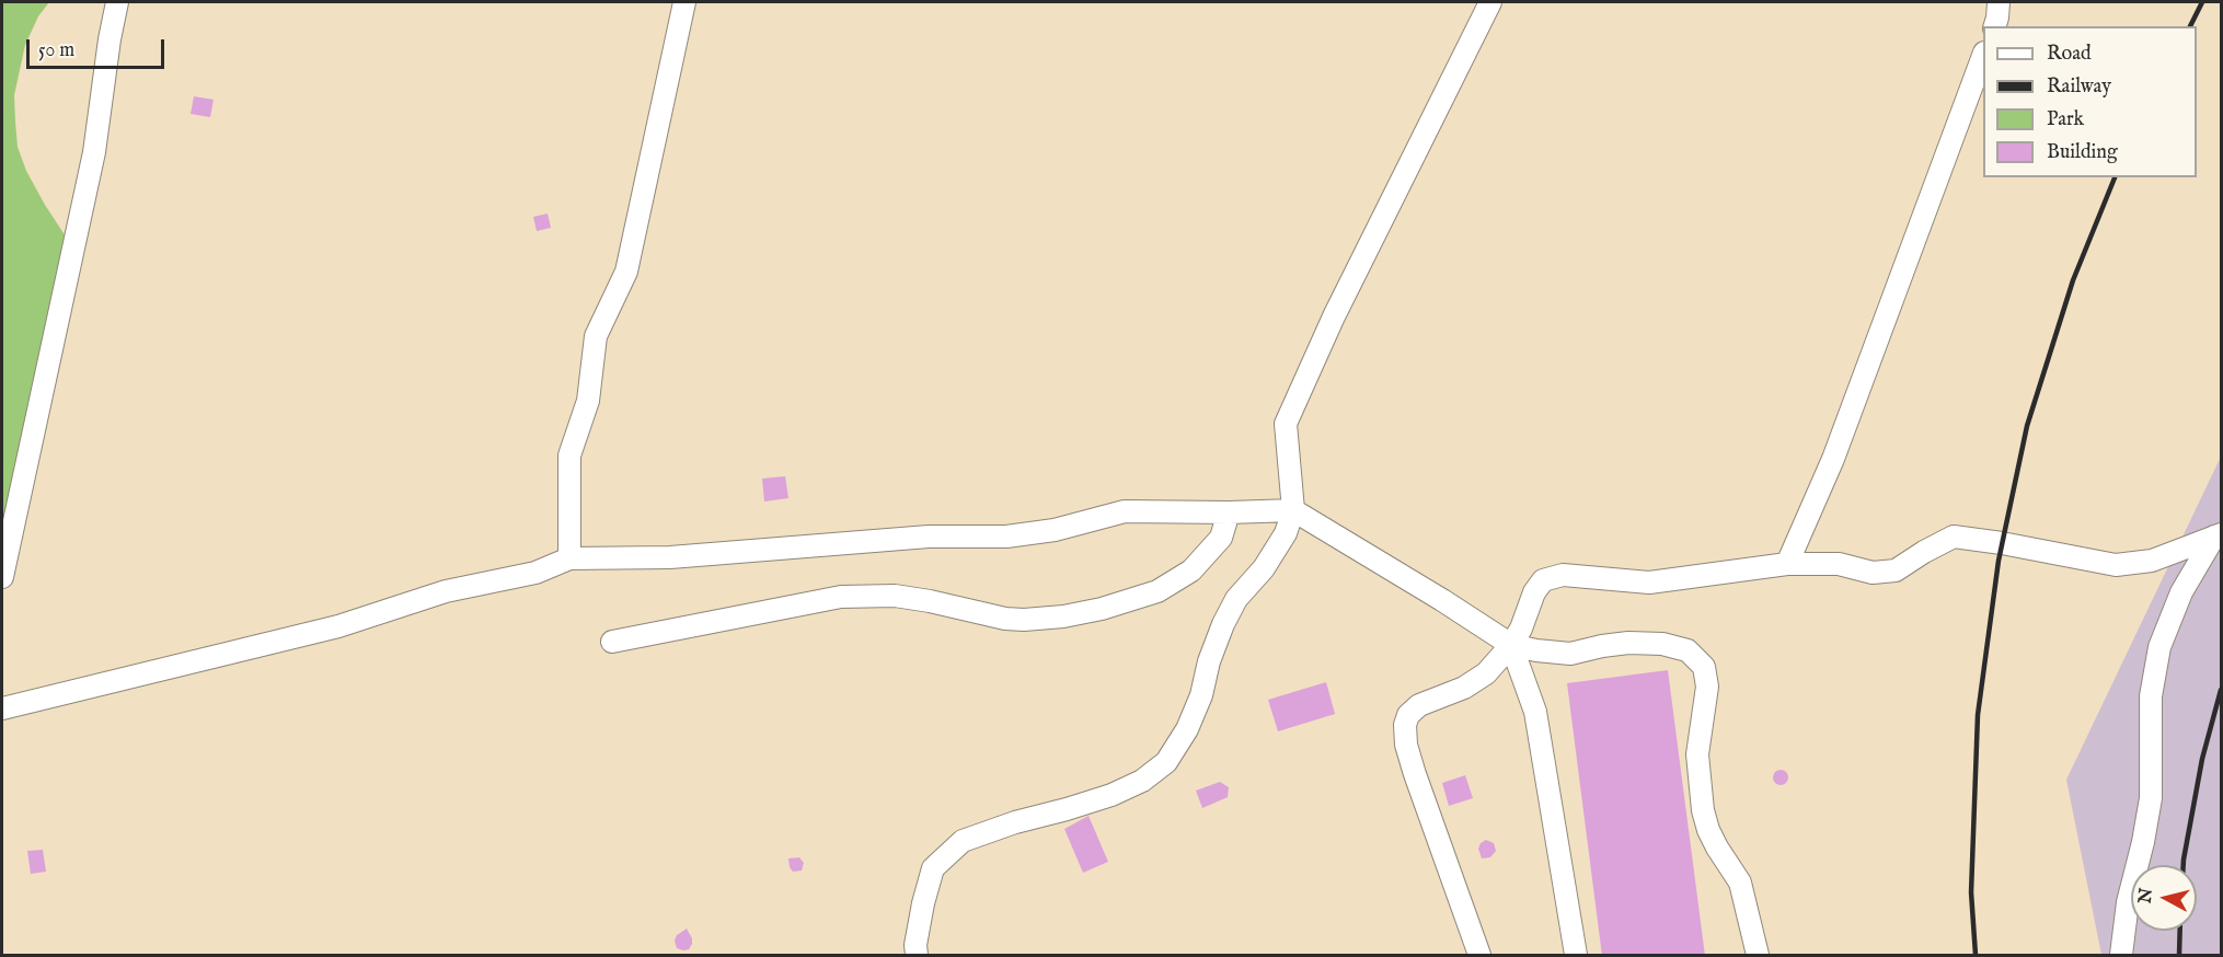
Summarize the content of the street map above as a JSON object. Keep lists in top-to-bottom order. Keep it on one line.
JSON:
{"legend":["Road","Railway","Park","Building"],"scale_bar":"50 m","north":"left"}
